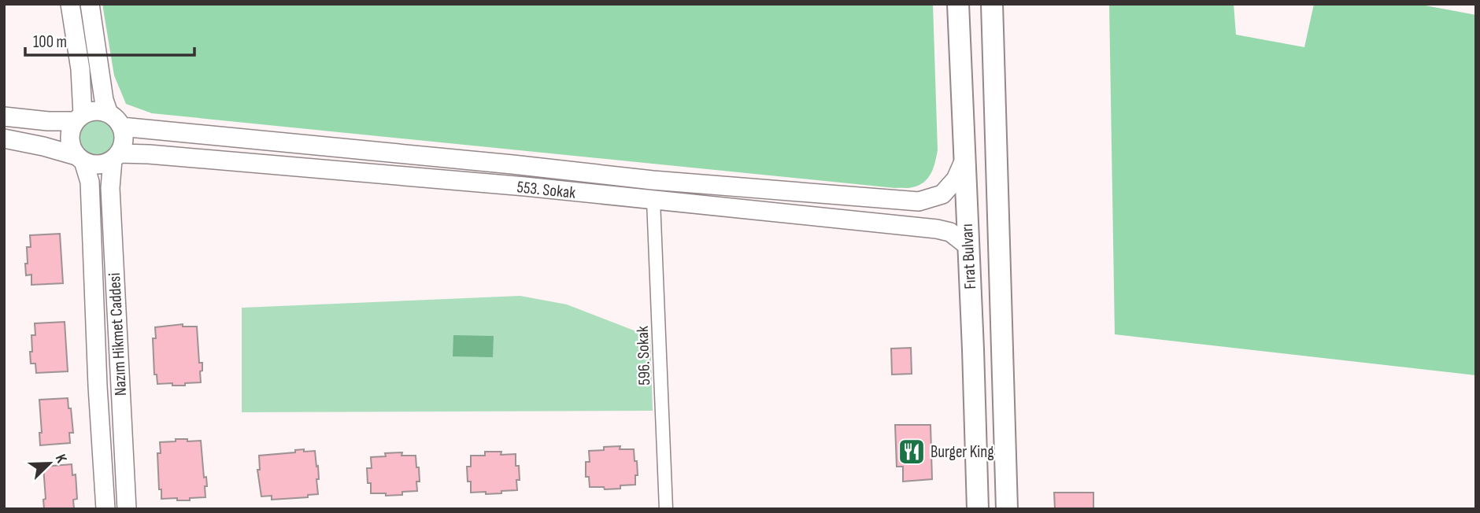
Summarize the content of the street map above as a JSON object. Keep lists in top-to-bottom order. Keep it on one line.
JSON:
{"streets":{"main road":["553. Sokak","Fırat Bulvarı","Nazım Hikmet Caddesi"],"street":["596. Sokak"]},"crossings":[["553. Sokak","Fırat Bulvarı"],["553. Sokak","Nazım Hikmet Caddesi"],["553. Sokak","596. Sokak"]],"places":{"restaurant":["Burger King"]},"scale_bar":"100 m","north":"top right"}
